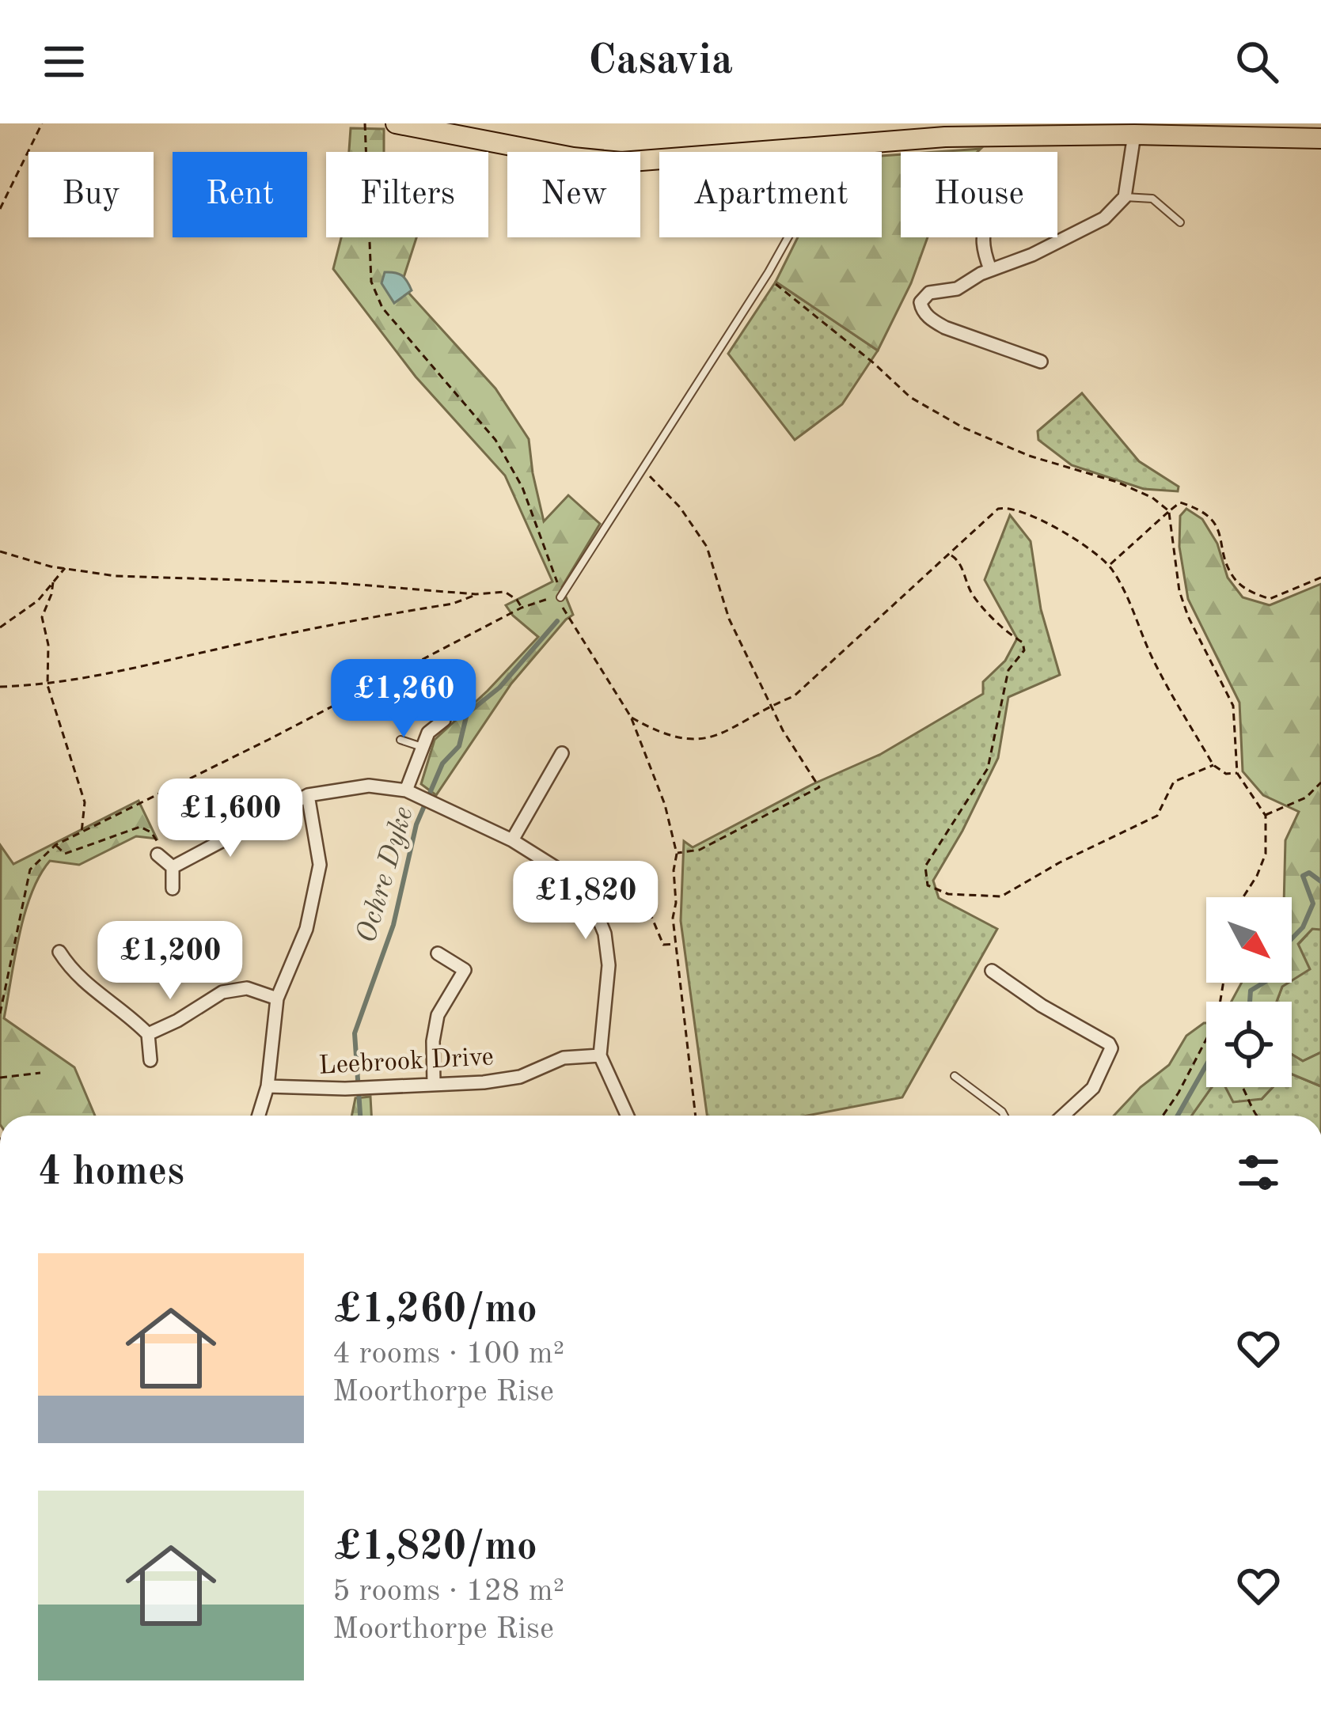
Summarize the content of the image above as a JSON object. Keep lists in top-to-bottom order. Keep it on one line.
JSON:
{"streets":{"street":["Leebrook Drive"]},"water":["Ochre Dyke"],"north":"bottom right","page":{"header":"Casavia","chip":["Buy","Rent","Filters","New","Apartment","House"],"price":["£1,260","£1,600","£1,820","£1,200"],"heading":"4 homes","list":[{"name":"£1,260/mo","note":"4 rooms · 100 m² · Moorthorpe Rise"},{"name":"£1,820/mo","note":"5 rooms · 128 m² · Moorthorpe Rise"}]}}
